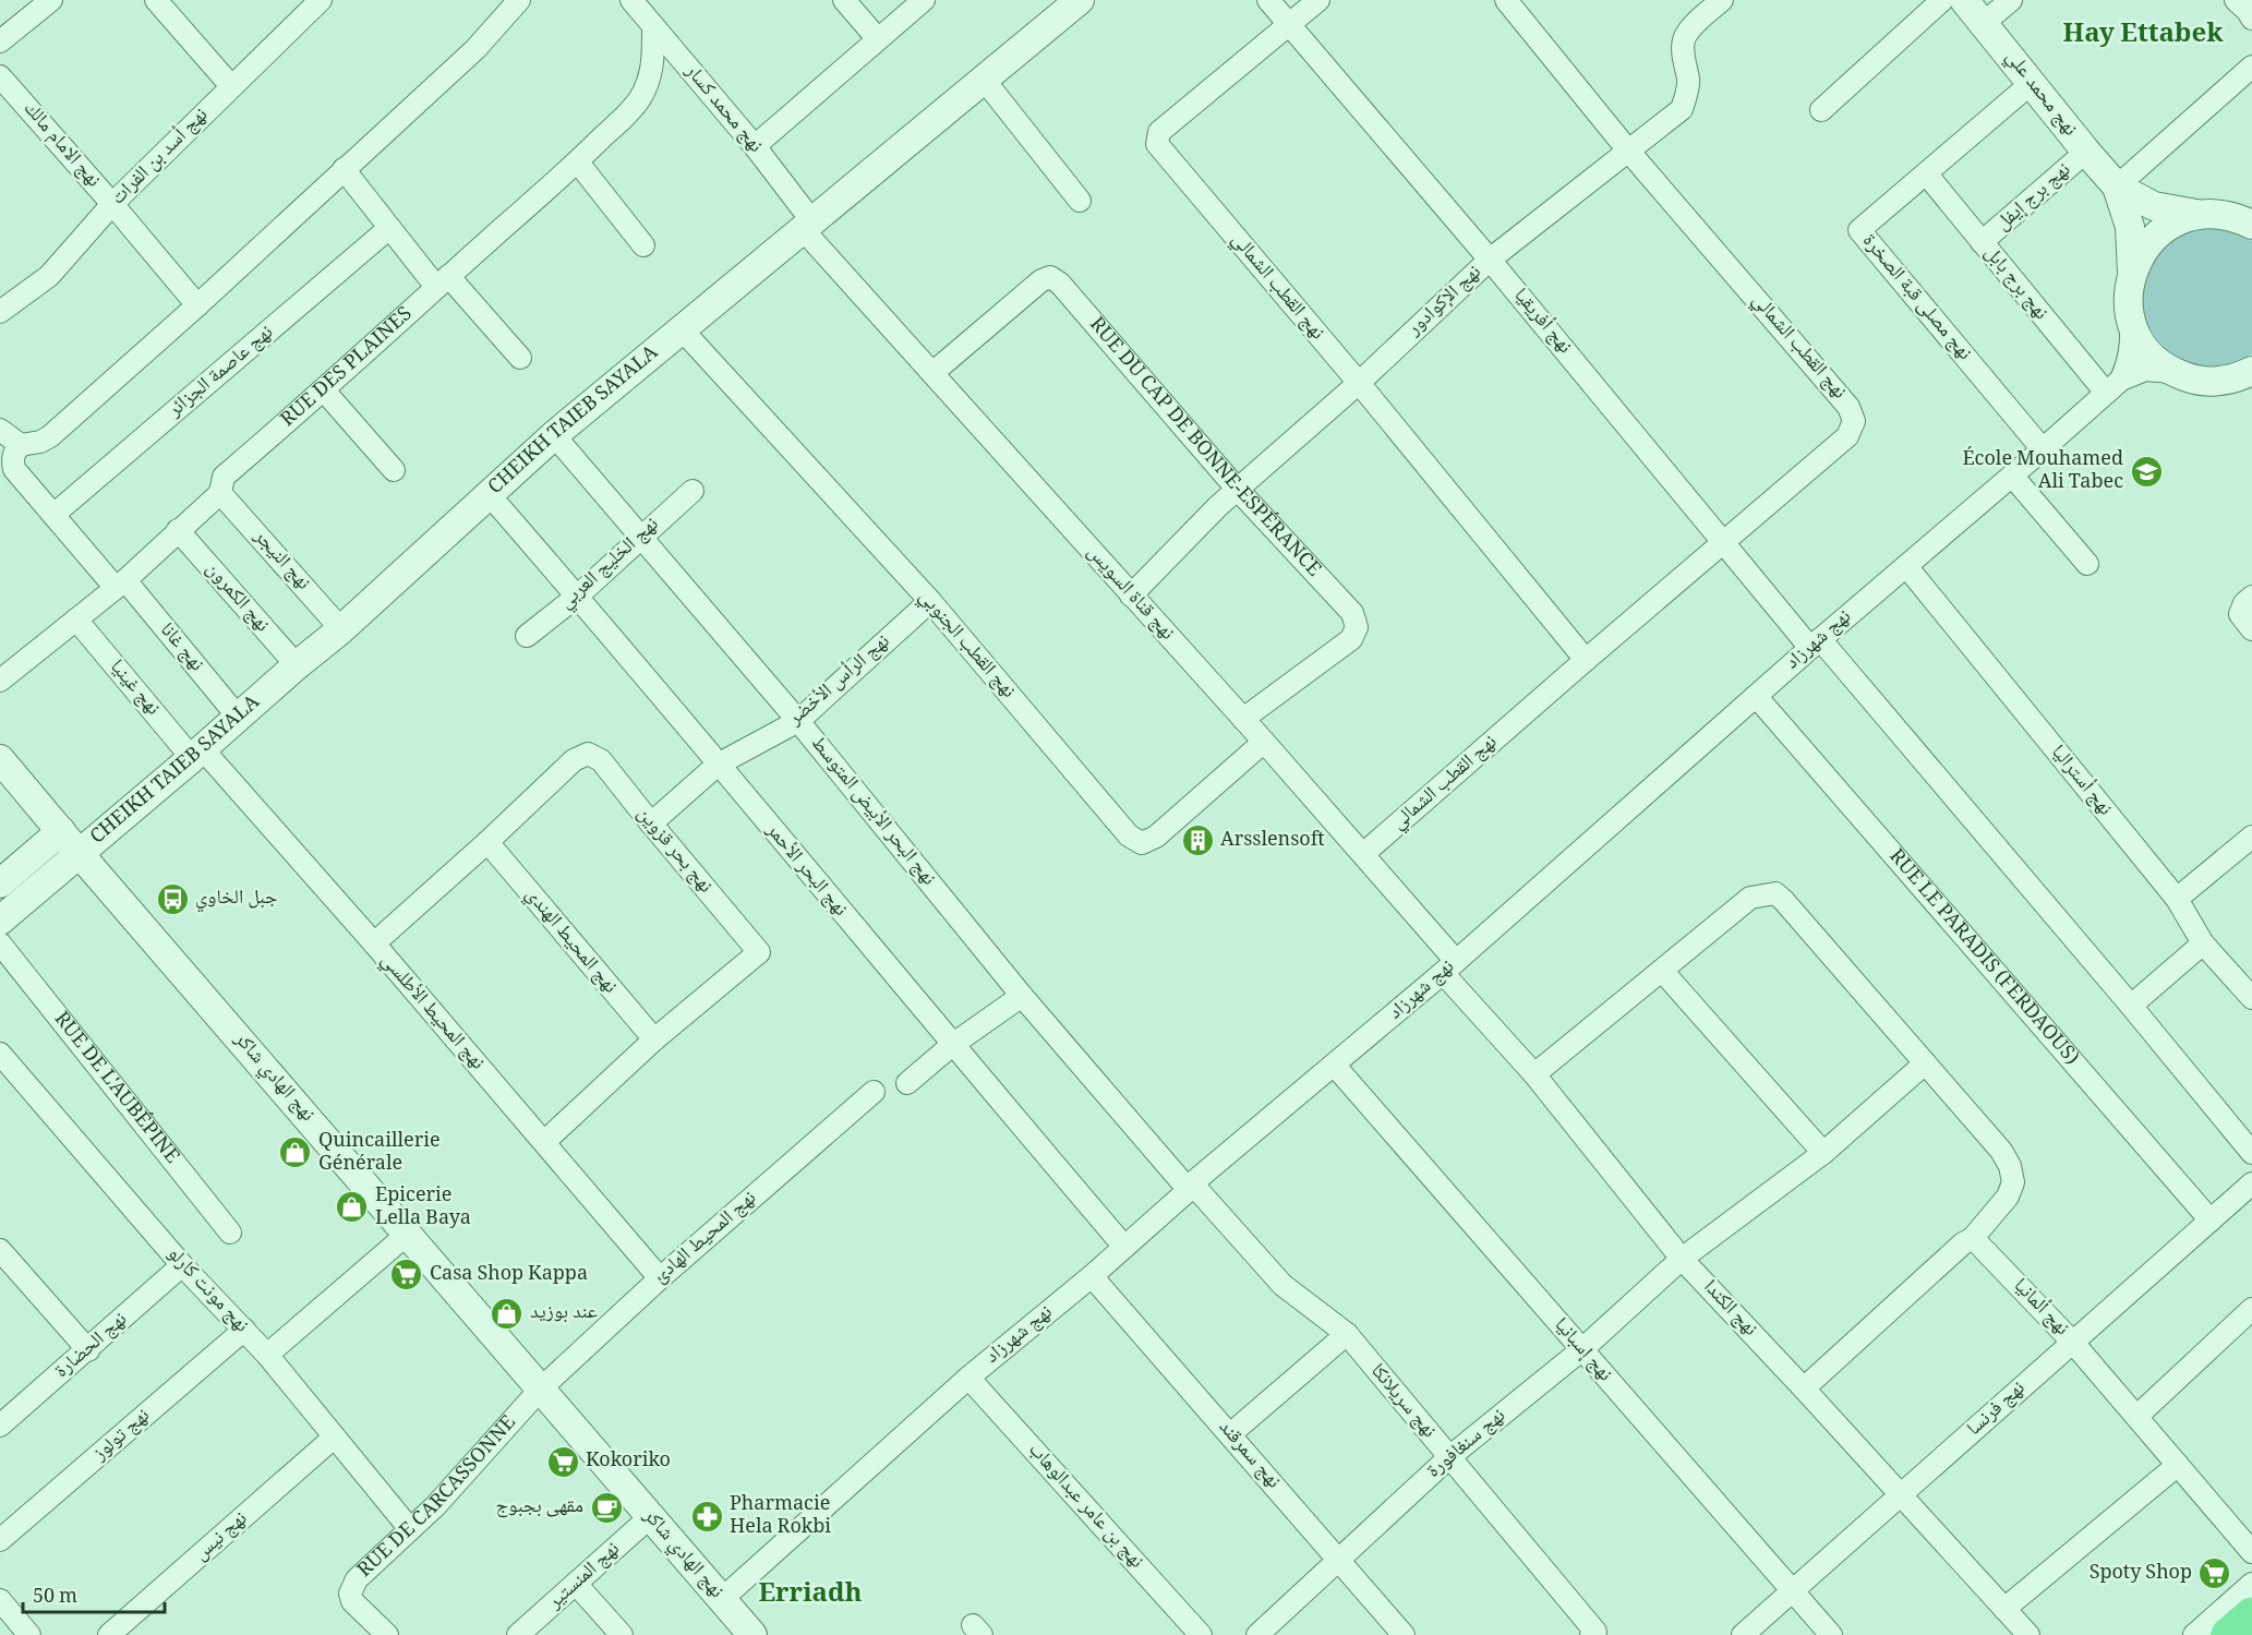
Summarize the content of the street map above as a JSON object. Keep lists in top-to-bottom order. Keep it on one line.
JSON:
{"streets":{"street":["نهج محمد علي","نهج محمد كسار","نهج الامام مالك","نهج أسد بن الفرات","نهج برج إيفل","نهج برج بابل","نهج القطب الشمالي","نهج مصلى قبة الصخرة","نهج الإكوادور","نهج أفريقيا","RUE DES PLAINES","نهج عاصمة الجزائر","CHEIKH TAIEB SAYALA","RUE DU CAP DE BONNE-ESPÉRANCE","نهج النيجر","نهج الخليج العربي","نهج قناة السويس","نهج الكمرون","نهج شهرزاد","نهج القطب الجنوبي","نهج غانا","نهج الرأس الأخضر","نهج غينيا","نهج أستراليا","نهج البحر الأبيض المتوسط","نهج بحر قزوين","نهج البحر الأحمر","نهج المحيط الهندي","RUE LE PARADIS (FERDAOUS)","نهج المحيط الأطلسي","نهج الهادي شاكر","RUE DE L'AUBÉPINE","نهج المحيط الهادئ","نهج مونت كارلو","نهج ألمانيا","نهج الكندا","نهج الحضارة","نهج إسبانيا","نهج سريلانكا","نهج فرنسا","نهج تولوز","نهج سنغافورة","نهج سمرقند","RUE DE CARCASSONNE","نهج بن عامر عبدالوهاب","نهج نيس","نهج المنستير"]},"crossings":[["نهج محمد علي","نهج برج إيفل"],["نهج محمد علي","نهج مصلى قبة الصخرة"],["نهج محمد كسار","RUE DES PLAINES"],["نهج محمد كسار","CHEIKH TAIEB SAYALA"],["نهج محمد كسار","نهج قناة السويس"],["نهج الامام مالك","نهج أسد بن الفرات"],["نهج برج إيفل","نهج برج بابل"],["نهج برج بابل","نهج مصلى قبة الصخرة"],["نهج برج بابل","نهج شهرزاد"],["نهج القطب الشمالي","نهج الإكوادور"],["نهج القطب الشمالي","نهج أفريقيا"],["نهج القطب الشمالي","نهج قناة السويس"],["نهج مصلى قبة الصخرة","نهج شهرزاد"],["نهج الإكوادور","نهج أفريقيا"],["نهج الإكوادور","RUE DU CAP DE BONNE-ESPÉRANCE"],["نهج الإكوادور","نهج قناة السويس"],["نهج أفريقيا","نهج شهرزاد"],["RUE DES PLAINES","نهج النيجر"],["RUE DES PLAINES","نهج الكمرون"],["RUE DES PLAINES","نهج غانا"],["RUE DES PLAINES","نهج غينيا"],["نهج عاصمة الجزائر","نهج غانا"],["CHEIKH TAIEB SAYALA","نهج النيجر"],["CHEIKH TAIEB SAYALA","نهج قناة السويس"],["CHEIKH TAIEB SAYALA","نهج الكمرون"],["CHEIKH TAIEB SAYALA","نهج القطب الجنوبي"],["CHEIKH TAIEB SAYALA","نهج غانا"],["CHEIKH TAIEB SAYALA","نهج غينيا"],["CHEIKH TAIEB SAYALA","نهج البحر الأبيض المتوسط"],["CHEIKH TAIEB SAYALA","نهج البحر الأحمر"],["CHEIKH TAIEB SAYALA","نهج المحيط الأطلسي"],["CHEIKH TAIEB SAYALA","نهج الهادي شاكر"],["RUE DU CAP DE BONNE-ESPÉRANCE","نهج قناة السويس"],["نهج الخليج العربي","نهج البحر الأبيض المتوسط"],["نهج الخليج العربي","نهج البحر الأحمر"],["نهج قناة السويس","نهج شهرزاد"],["نهج قناة السويس","نهج القطب الجنوبي"],["نهج قناة السويس","نهج الكندا"],["نهج شهرزاد","نهج أستراليا"],["نهج شهرزاد","نهج البحر الأبيض المتوسط"],["نهج شهرزاد","نهج البحر الأحمر"],["نهج شهرزاد","RUE LE PARADIS (FERDAOUS)"],["نهج شهرزاد","نهج الهادي شاكر"],["نهج شهرزاد","نهج الكندا"],["نهج شهرزاد","نهج إسبانيا"],["نهج شهرزاد","نهج سريلانكا"],["نهج شهرزاد","نهج سمرقند"],["نهج شهرزاد","نهج بن عامر عبدالوهاب"],["نهج القطب الجنوبي","نهج الرأس الأخضر"],["نهج الرأس الأخضر","نهج البحر الأبيض المتوسط"],["نهج الرأس الأخضر","نهج بحر قزوين"],["نهج الرأس الأخضر","نهج البحر الأحمر"],["نهج غينيا","نهج المحيط الأطلسي"],["نهج البحر الأبيض المتوسط","نهج سريلانكا"],["نهج بحر قزوين","نهج المحيط الهندي"],["نهج بحر قزوين","نهج المحيط الأطلسي"],["RUE LE PARADIS (FERDAOUS)","نهج فرنسا"],["نهج المحيط الأطلسي","نهج المحيط الهادئ"],["نهج الهادي شاكر","نهج المحيط الهادئ"],["نهج الهادي شاكر","RUE DE CARCASSONNE"],["نهج الهادي شاكر","نهج المنستير"],["نهج المحيط الهادئ","RUE DE CARCASSONNE"],["نهج مونت كارلو","نهج الحضارة"],["نهج مونت كارلو","نهج تولوز"],["نهج مونت كارلو","RUE DE CARCASSONNE"],["نهج مونت كارلو","نهج نيس"],["نهج ألمانيا","نهج فرنسا"],["نهج الكندا","نهج فرنسا"],["نهج الكندا","نهج سنغافورة"],["نهج إسبانيا","نهج فرنسا"],["نهج إسبانيا","نهج سنغافورة"],["نهج سريلانكا","نهج سنغافورة"],["نهج سنغافورة","نهج سمرقند"]],"districts":["Hay Ettabek","Erriadh"],"places":{"school or university":["École Mouhamed Ali Tabec"],"building":["Arsslensoft"],"bus stop":["جبل الخاوي"],"shop":["Quincaillerie Générale","Epicerie Lella Baya","عند بوزيد"],"supermarket":["Casa Shop Kappa","Kokoriko","Spoty Shop"],"cafe":["مقهى بجبوج"],"pharmacy":["Pharmacie Hela Rokbi"]},"scale_bar":"50 m"}
